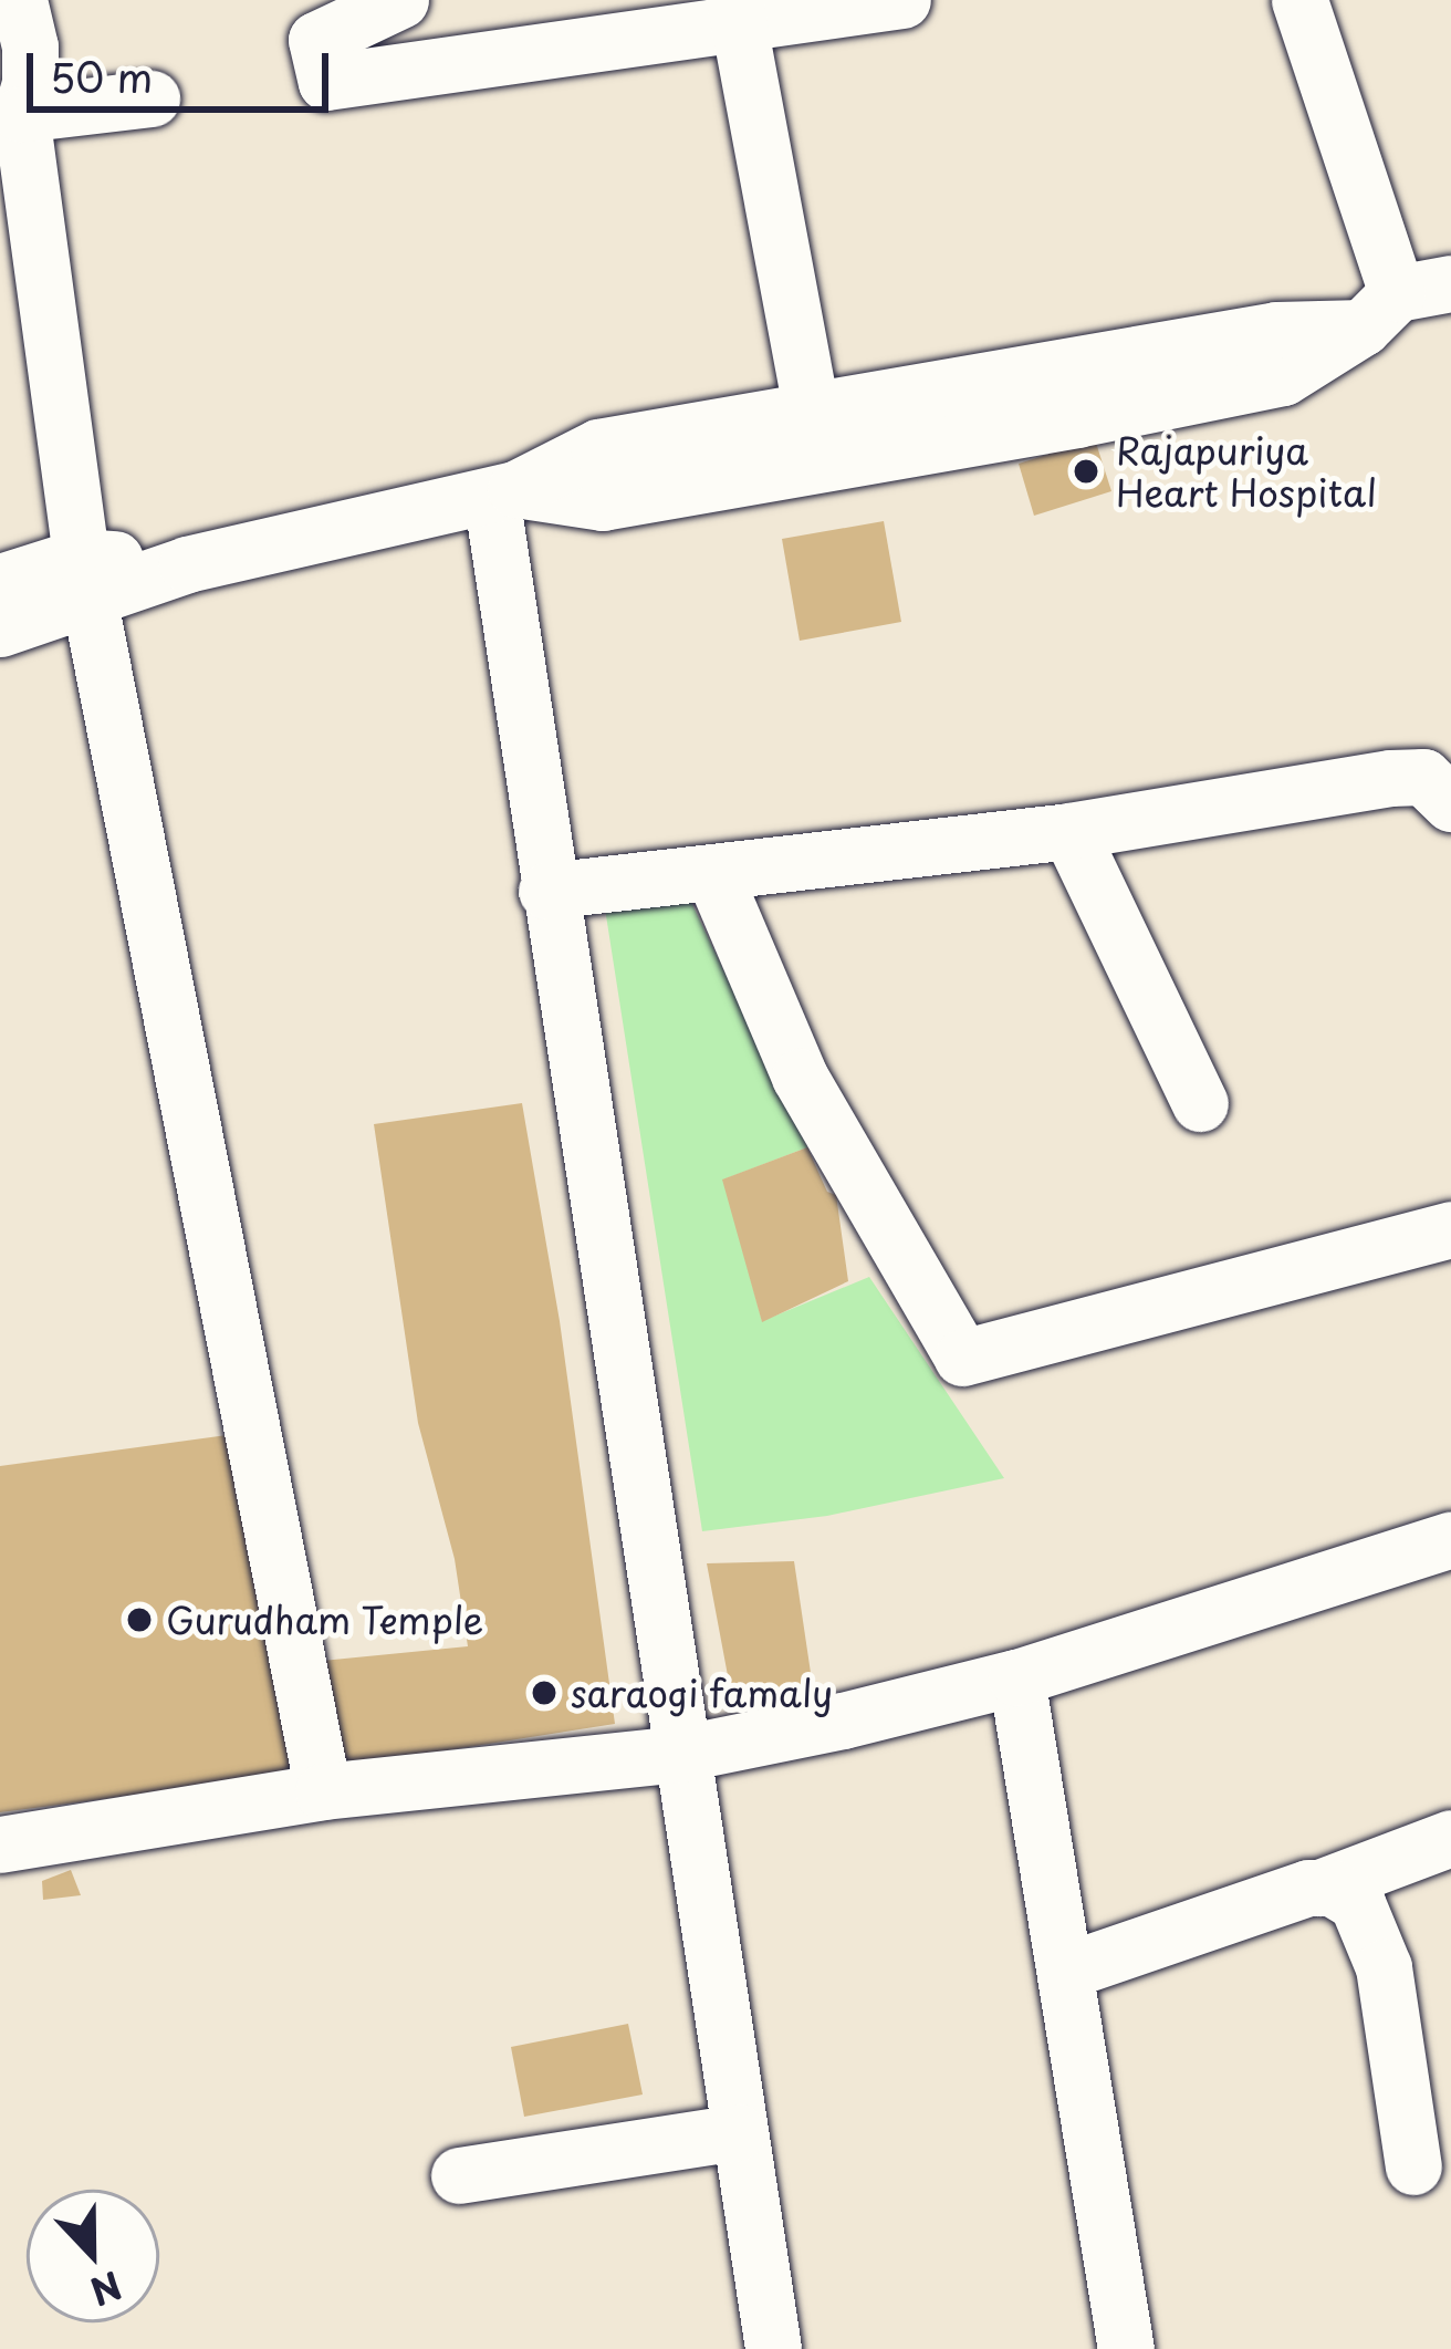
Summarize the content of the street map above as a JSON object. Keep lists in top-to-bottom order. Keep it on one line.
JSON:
{"places":["Rajapuriya Heart Hospital","Gurudham Temple","saraogi famaly"],"scale_bar":"50 m","north":"bottom"}
